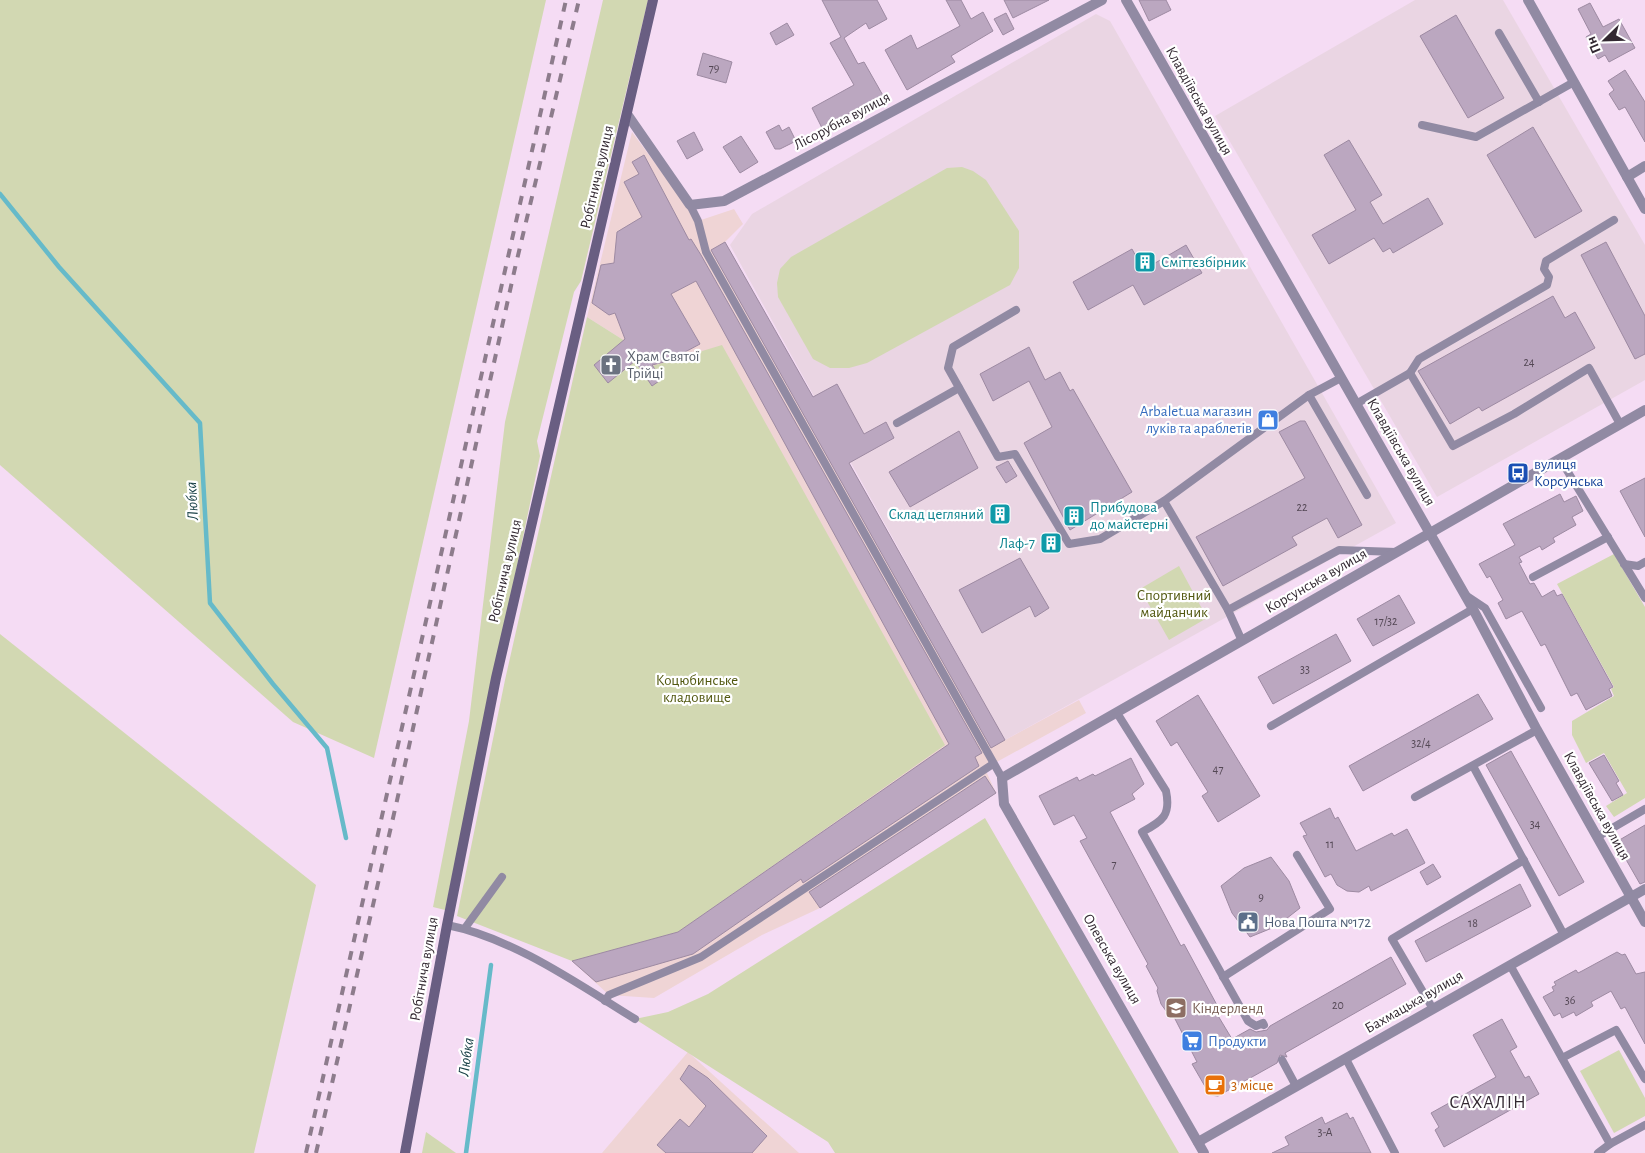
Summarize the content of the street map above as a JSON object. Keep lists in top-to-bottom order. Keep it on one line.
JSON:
{"streets":{"street":["Клавдіївська вулиця","Лісорубна вулиця","Робітнича вулиця","Корсунська вулиця","Олевська вулиця","Бахмацька вулиця"]},"crossings":[["Клавдіївська вулиця","Корсунська вулиця"],["Клавдіївська вулиця","Бахмацька вулиця"],["Корсунська вулиця","Олевська вулиця"],["Олевська вулиця","Бахмацька вулиця"]],"districts":["САХАЛІН"],"water":["Любка"],"parks":["Спортивний майданчик","Коцюбинське кладовище"],"places":{"building":["Сміттєзбірник","Склад цегляний","Прибудова до майстерні","Лаф-7"],"church":["Храм Святої Трійці"],"shop":["Arbalet.ua магазин луків та араблетів"],"bus stop":["вулиця Корсунська"],"public building":["Нова Пошта №172"],"school or university":["Кіндерленд"],"supermarket":["Продукти"],"cafe":["3 місце"]},"house_numbers":["79","24","22","17/32","33","32/4","47","34","11","7","9","18","36","20","3-А"],"north":"bottom left"}
